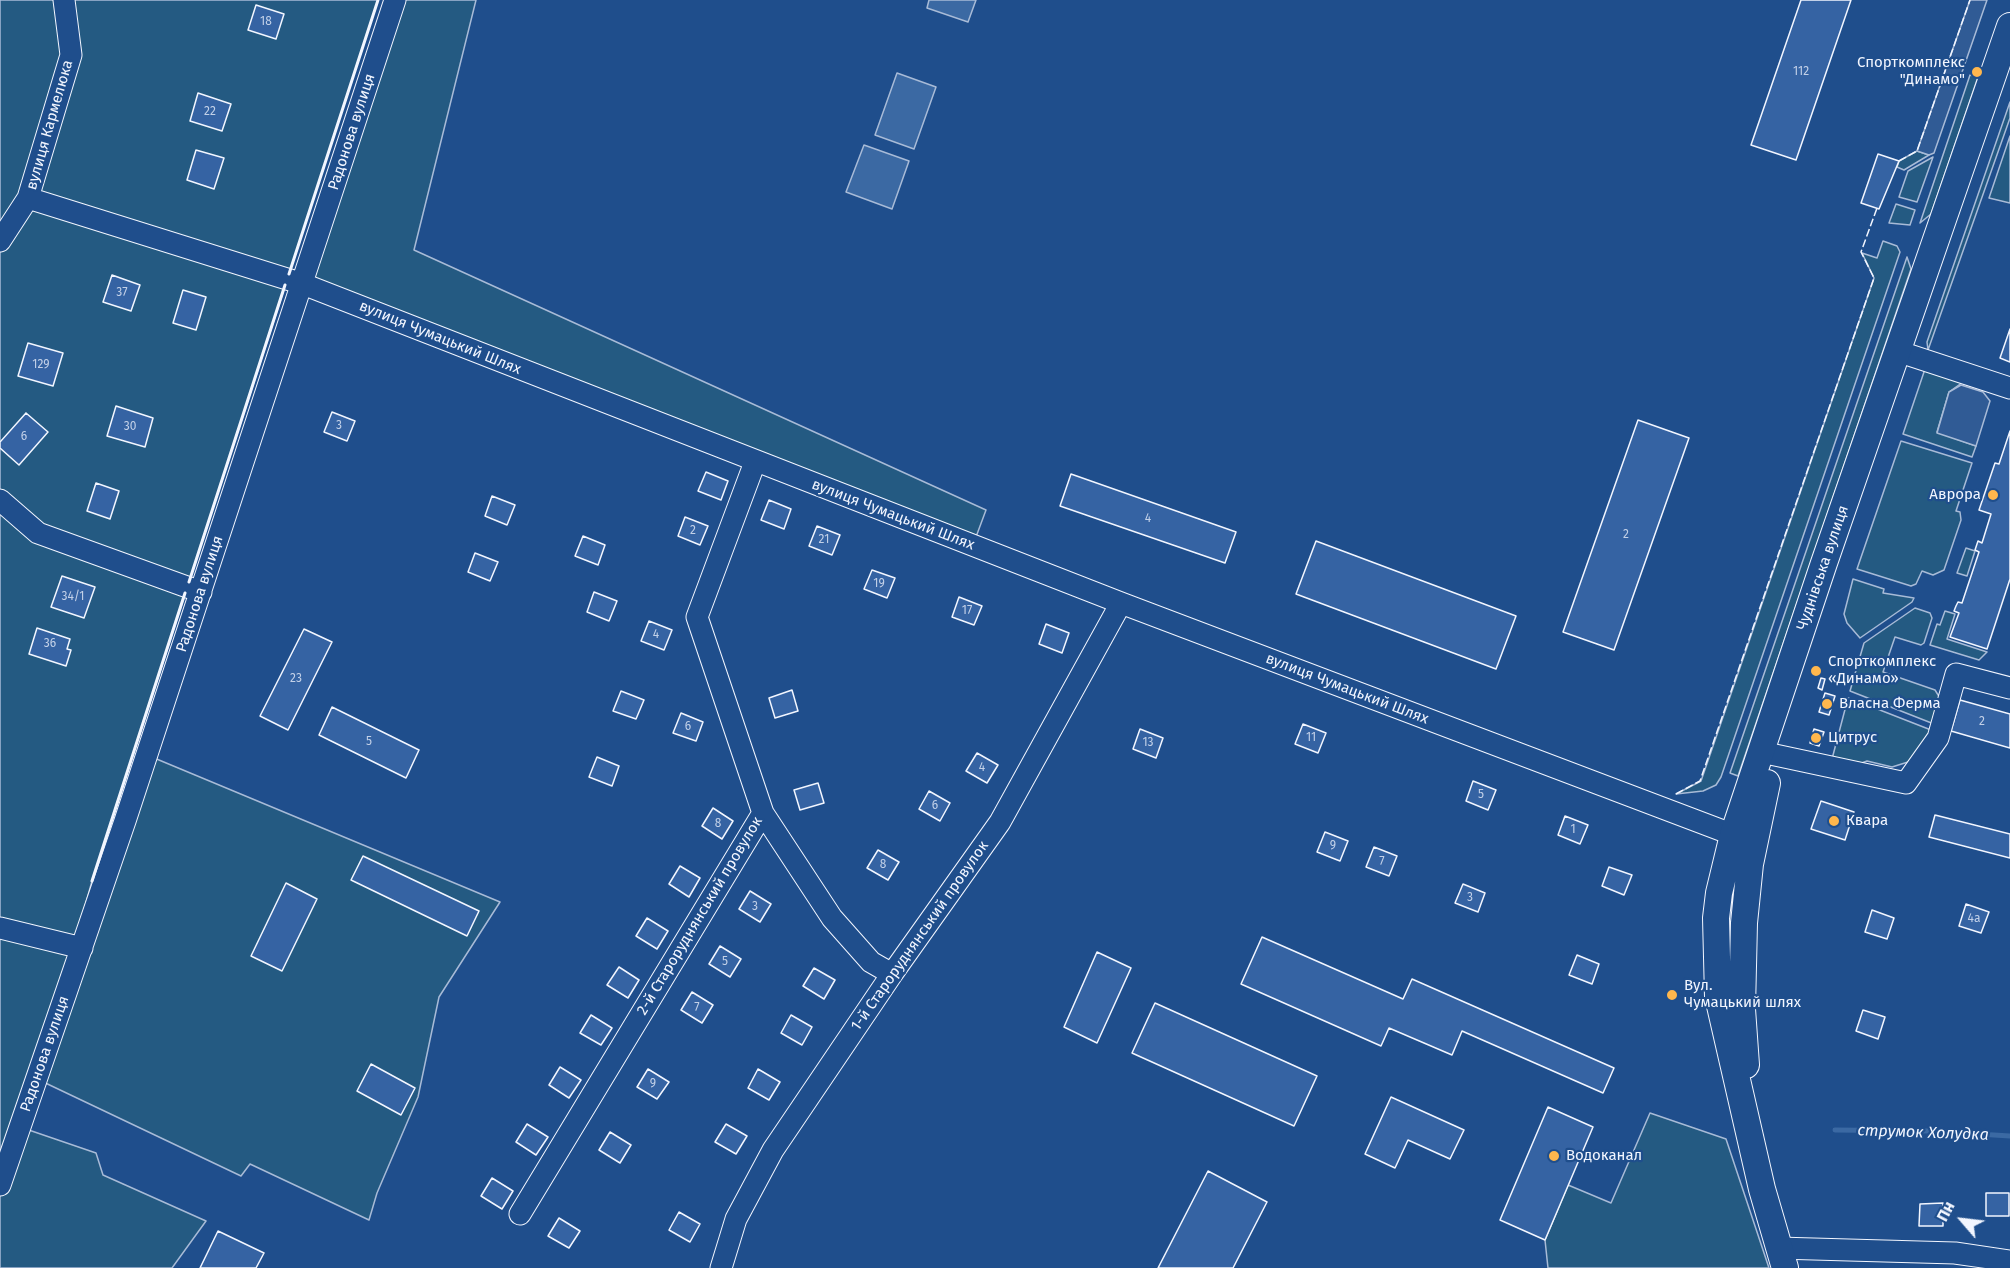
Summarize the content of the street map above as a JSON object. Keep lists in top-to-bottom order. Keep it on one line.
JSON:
{"streets":{"main road":["Чуднівська вулиця"],"street":["вулиця Кармелюка","Радонова вулиця","вулиця Чумацький Шлях","2-й Староруднянський провулок","1-й Староруднянський провулок"]},"crossings":[["вулиця Кармелюка","вулиця Чумацький Шлях"],["Радонова вулиця","вулиця Чумацький Шлях"],["вулиця Чумацький Шлях","Чуднівська вулиця"],["вулиця Чумацький Шлях","2-й Староруднянський провулок"],["вулиця Чумацький Шлях","1-й Староруднянський провулок"]],"water":["струмок Холудка"],"places":["Спорткомплекс \"Динамо\"","Аврора","Спорткомплекс «Динамо»","Власна Ферма","Цитрус","Квара","Вул. Чумацький шлях","Водоканал"],"house_numbers":["18","112","22","37","129","3","30","6","4","2","2","21","19","34/1","17","4","36","23","2","6","11","5","13","4","5","6","8","1","9","7","8","3","3","4а","5","7","9"],"north":"top left"}
